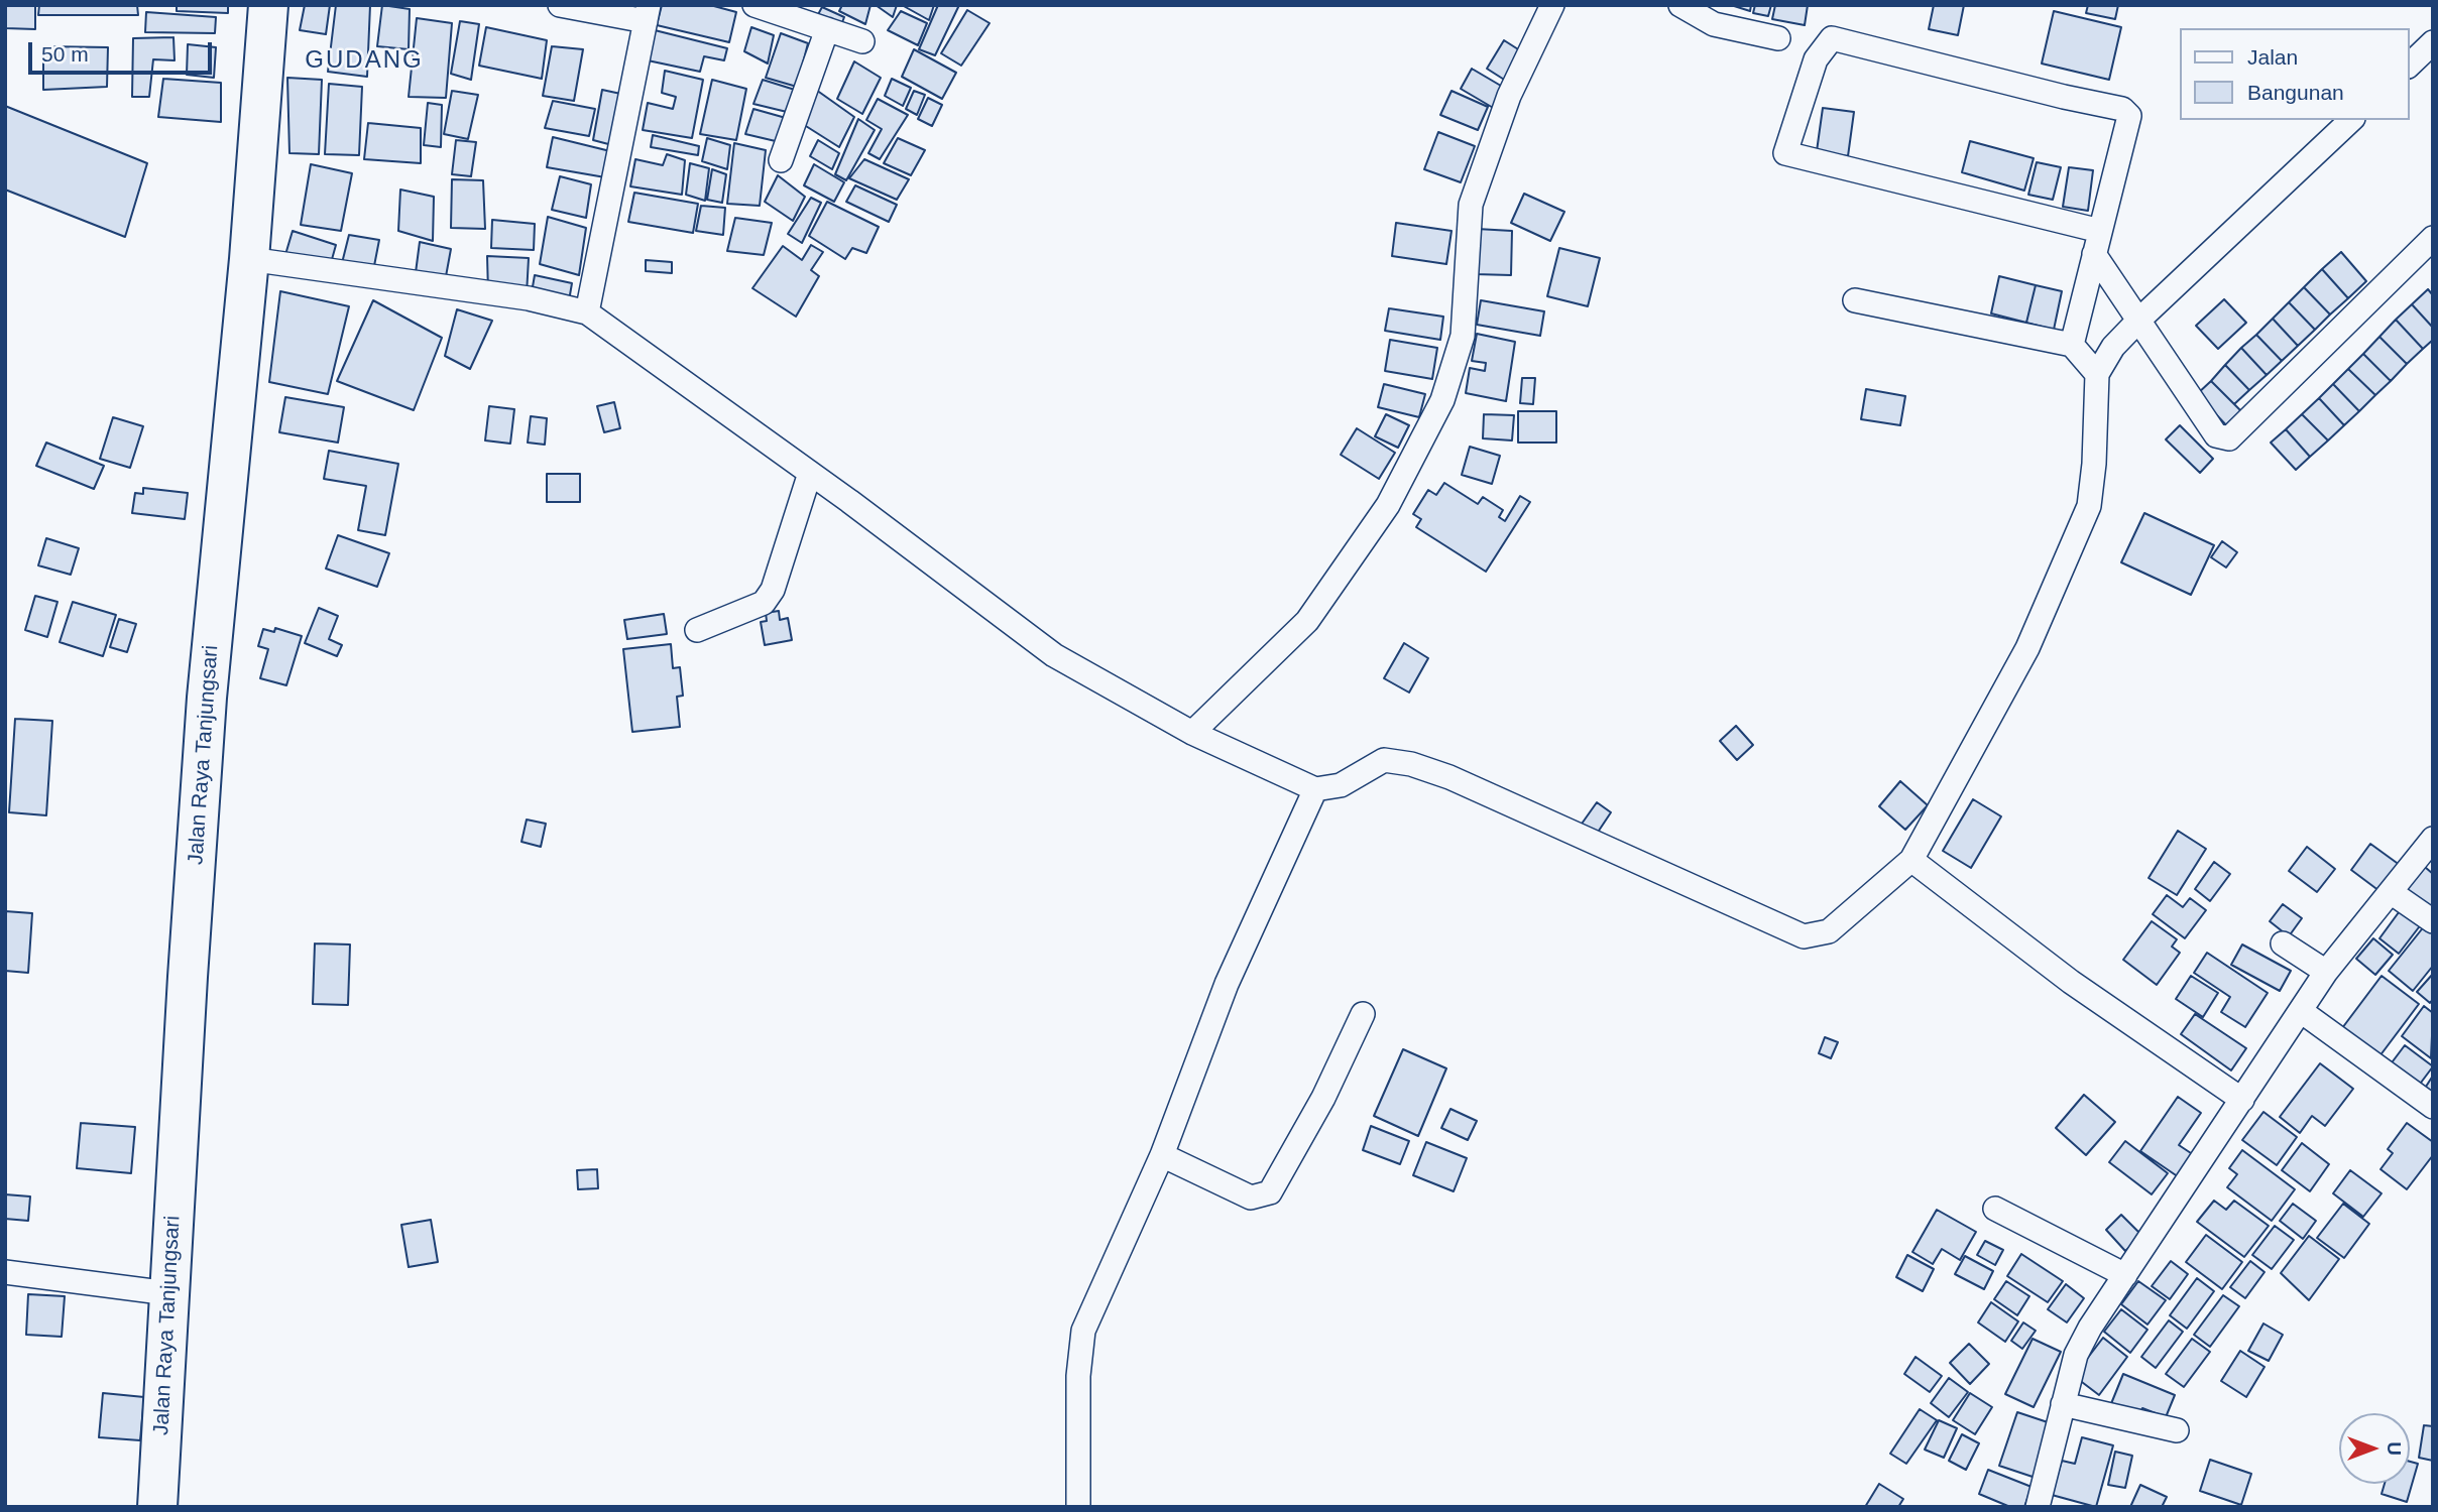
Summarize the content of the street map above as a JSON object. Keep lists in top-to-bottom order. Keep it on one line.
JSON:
{"streets":{"highway":["Jalan Raya Tanjungsari"]},"districts":["GUDANG"],"legend":["Jalan","Bangunan"],"scale_bar":"50 m","north":"right"}
